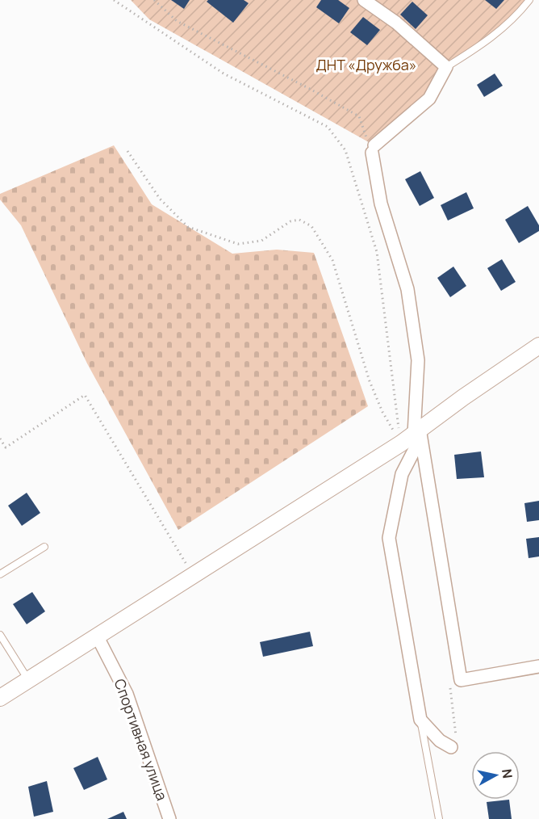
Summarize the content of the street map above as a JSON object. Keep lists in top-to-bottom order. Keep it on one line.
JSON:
{"streets":{"street":["Спортивная улица"]},"parks":["ДНТ «Дружба»"],"north":"right"}
